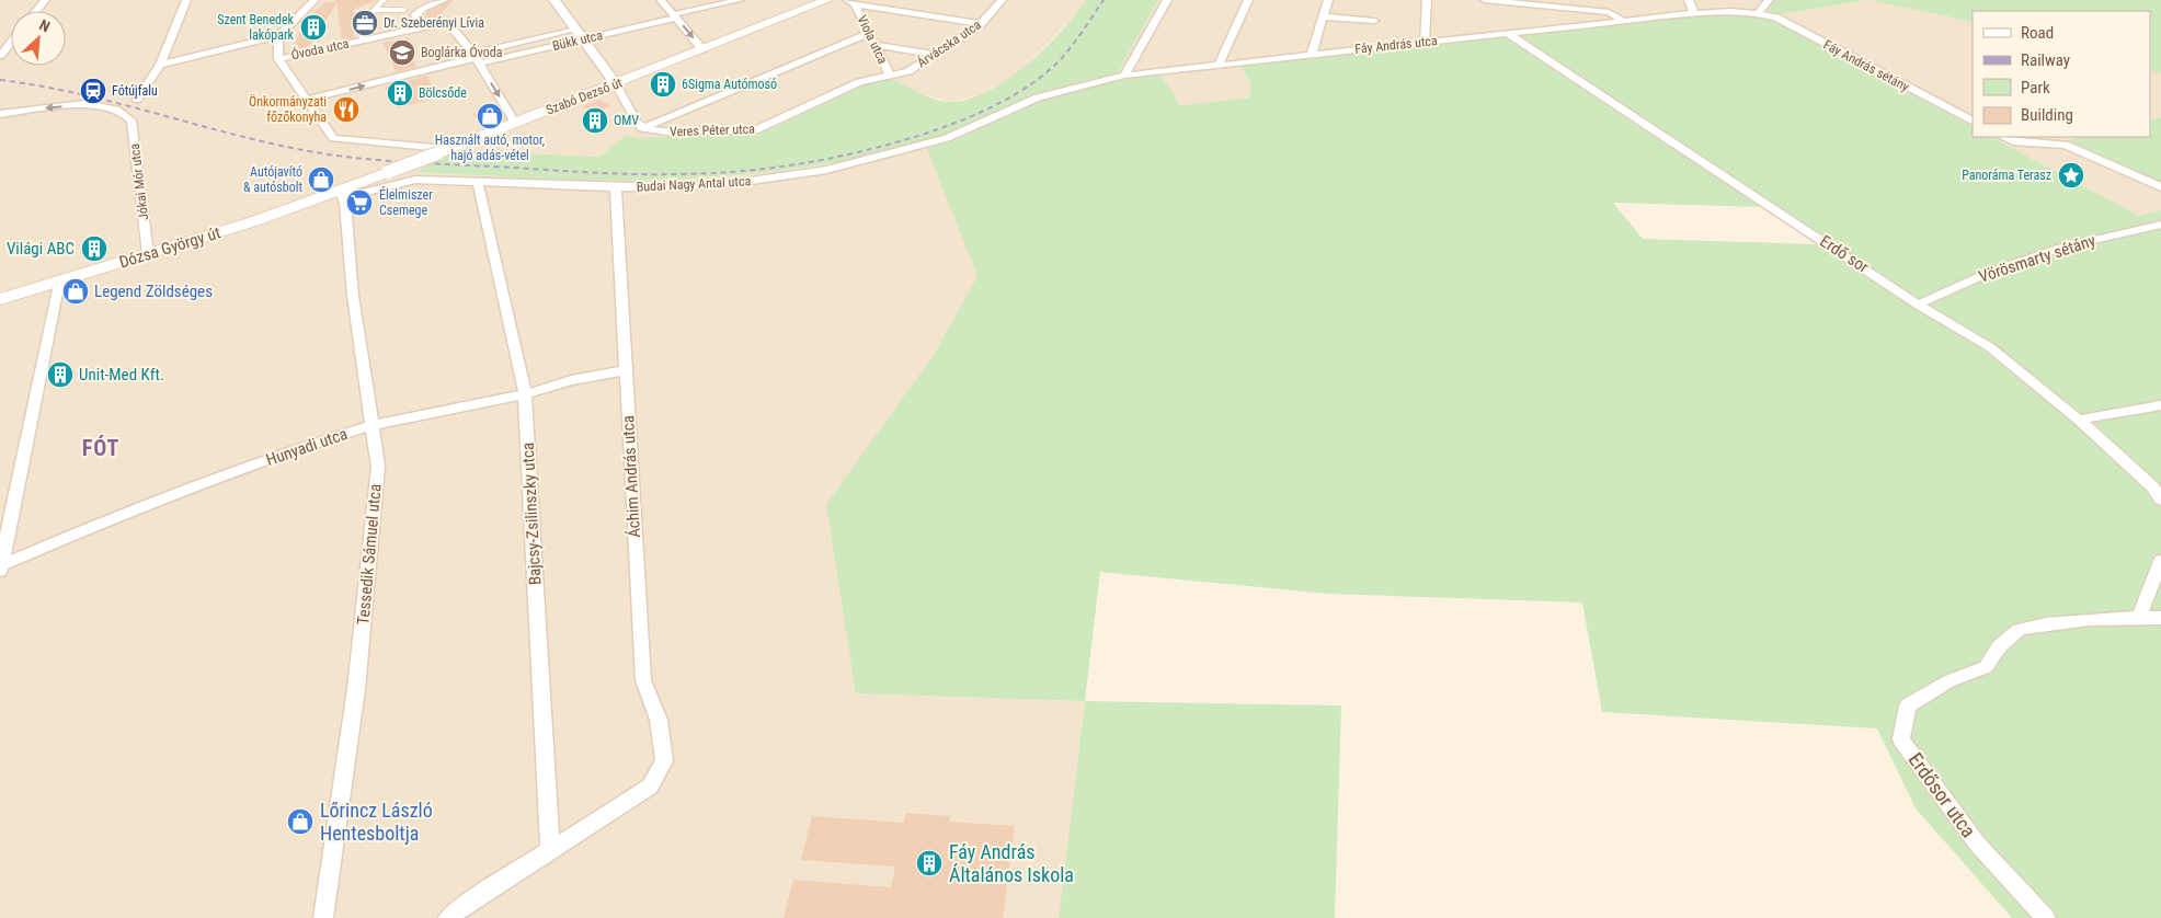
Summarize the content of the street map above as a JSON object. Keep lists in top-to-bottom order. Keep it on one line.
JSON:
{"streets":{"main road":["Szabó Dezső út","Dózsa György út"],"street":["Viola utca","Bükk utca","Árvácska utca","Fáy András utca","Óvoda utca","Fáy András sétány","Veres Péter utca","Jókai Mór utca","Budai Nagy Antal utca","Erdő sor","Vörösmarty sétány","Hunyadi utca","Áchim András utca","Bajcsy-Zsilinszky utca","Tessedik Sámuel utca","Erdősor utca"]},"crossings":[["Viola utca","Árvácska utca"],["Viola utca","Veres Péter utca"],["Bükk utca","Óvoda utca"],["Árvácska utca","Veres Péter utca"],["Fáy András utca","Fáy András sétány"],["Fáy András utca","Budai Nagy Antal utca"],["Fáy András utca","Erdő sor"],["Szabó Dezső út","Budai Nagy Antal utca"],["Szabó Dezső út","Dózsa György út"],["Szabó Dezső út","Tessedik Sámuel utca"],["Jókai Mór utca","Dózsa György út"],["Budai Nagy Antal utca","Dózsa György út"],["Budai Nagy Antal utca","Áchim András utca"],["Budai Nagy Antal utca","Bajcsy-Zsilinszky utca"],["Budai Nagy Antal utca","Tessedik Sámuel utca"],["Dózsa György út","Tessedik Sámuel utca"],["Erdő sor","Vörösmarty sétány"],["Hunyadi utca","Áchim András utca"],["Hunyadi utca","Bajcsy-Zsilinszky utca"],["Hunyadi utca","Tessedik Sámuel utca"],["Áchim András utca","Bajcsy-Zsilinszky utca"]],"one_way":["Bükk utca"],"districts":["FÓT"],"places":{"office":["Dr. Szeberényi Lívia"],"building":["Szent Benedek lakópark","6Sigma Autómosó","Bölcsőde","OMV","Világi ABC","Unit-Med Kft.","Fáy András Általános Iskola"],"school or university":["Boglárka Óvoda"],"station":["Fótújfalu"],"restaurant":["Önkormányzati főzőkonyha"],"shop":["Használt autó, motor, hajó adás-vétel","Autójavító & autósbolt","Legend Zöldséges","Lőrincz László Hentesboltja"],"place":["Panoráma Terasz"],"supermarket":["Élelmiszer Csemege"]},"legend":["Road","Railway","Park","Building"],"north":"top right"}
